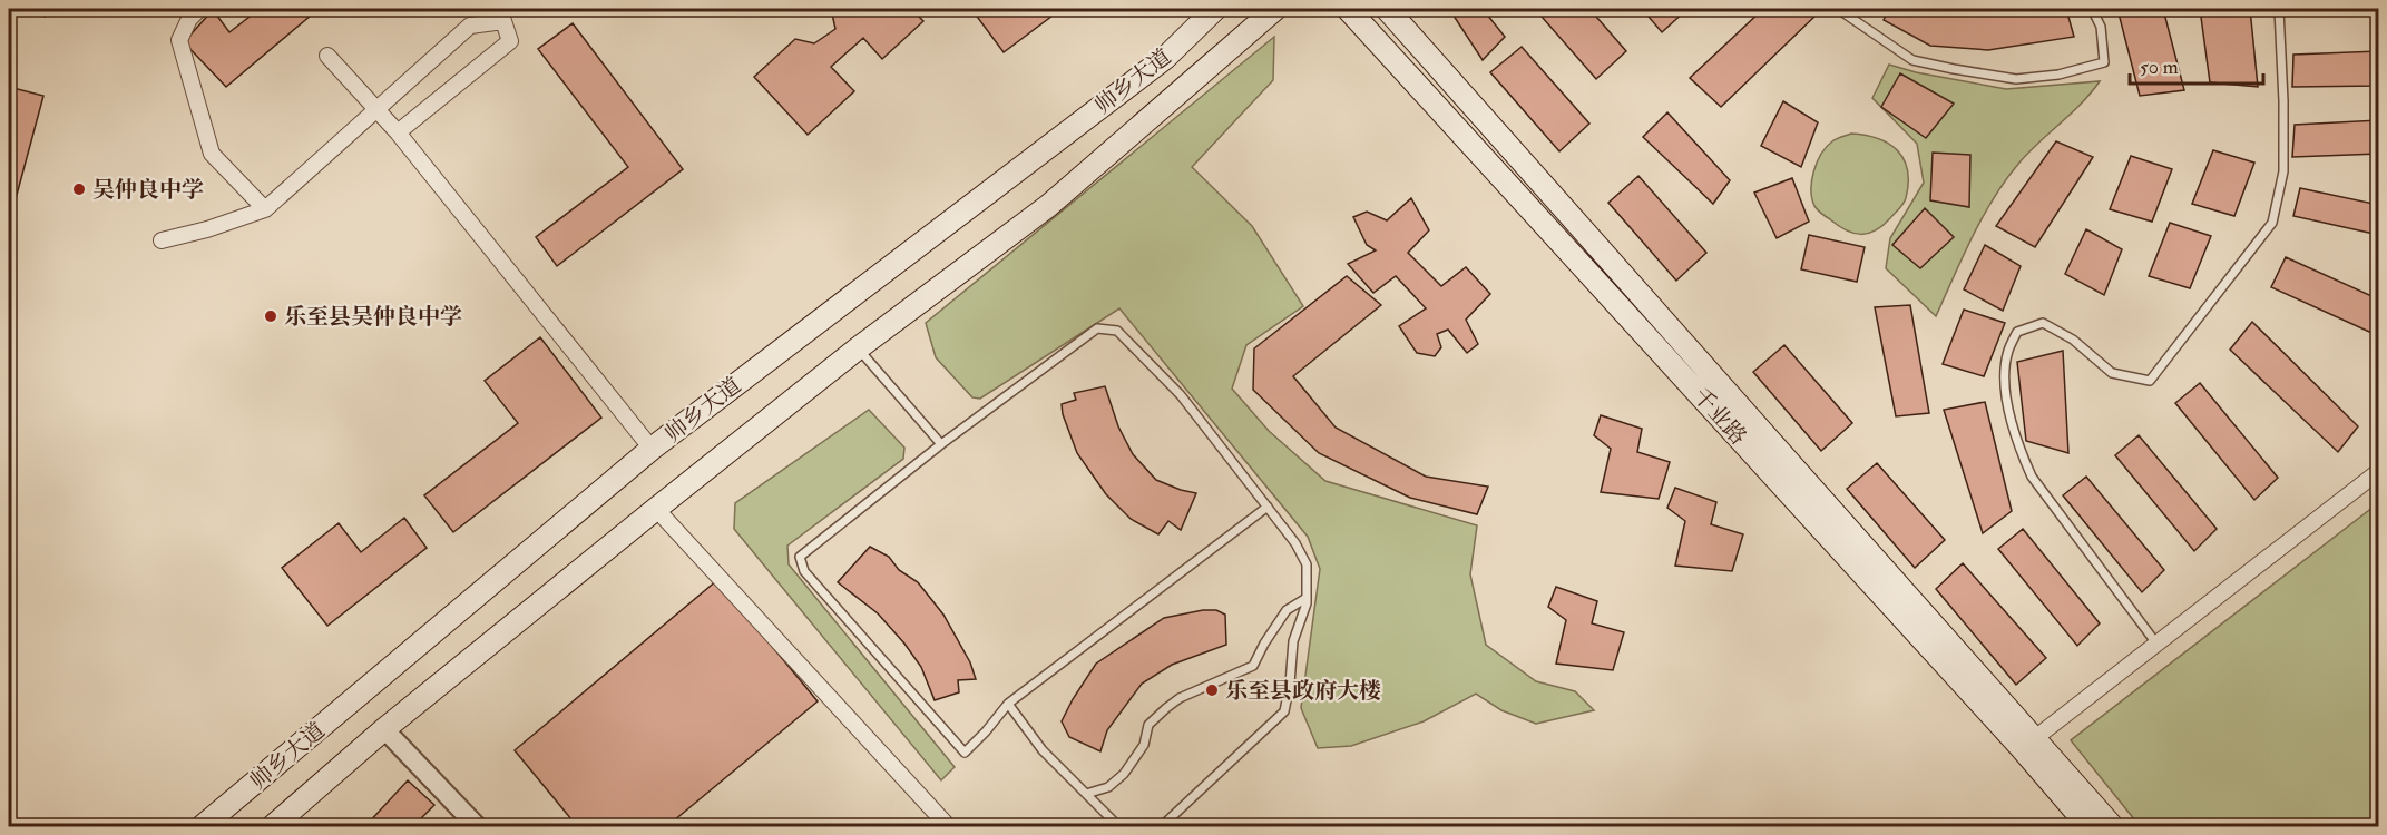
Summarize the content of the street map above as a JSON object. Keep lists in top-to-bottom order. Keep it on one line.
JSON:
{"streets":{"main road":["帅乡大道","千业路"]},"places":["吴仲良中学","乐至县吴仲良中学","乐至县政府大楼"],"scale_bar":"50 m"}
